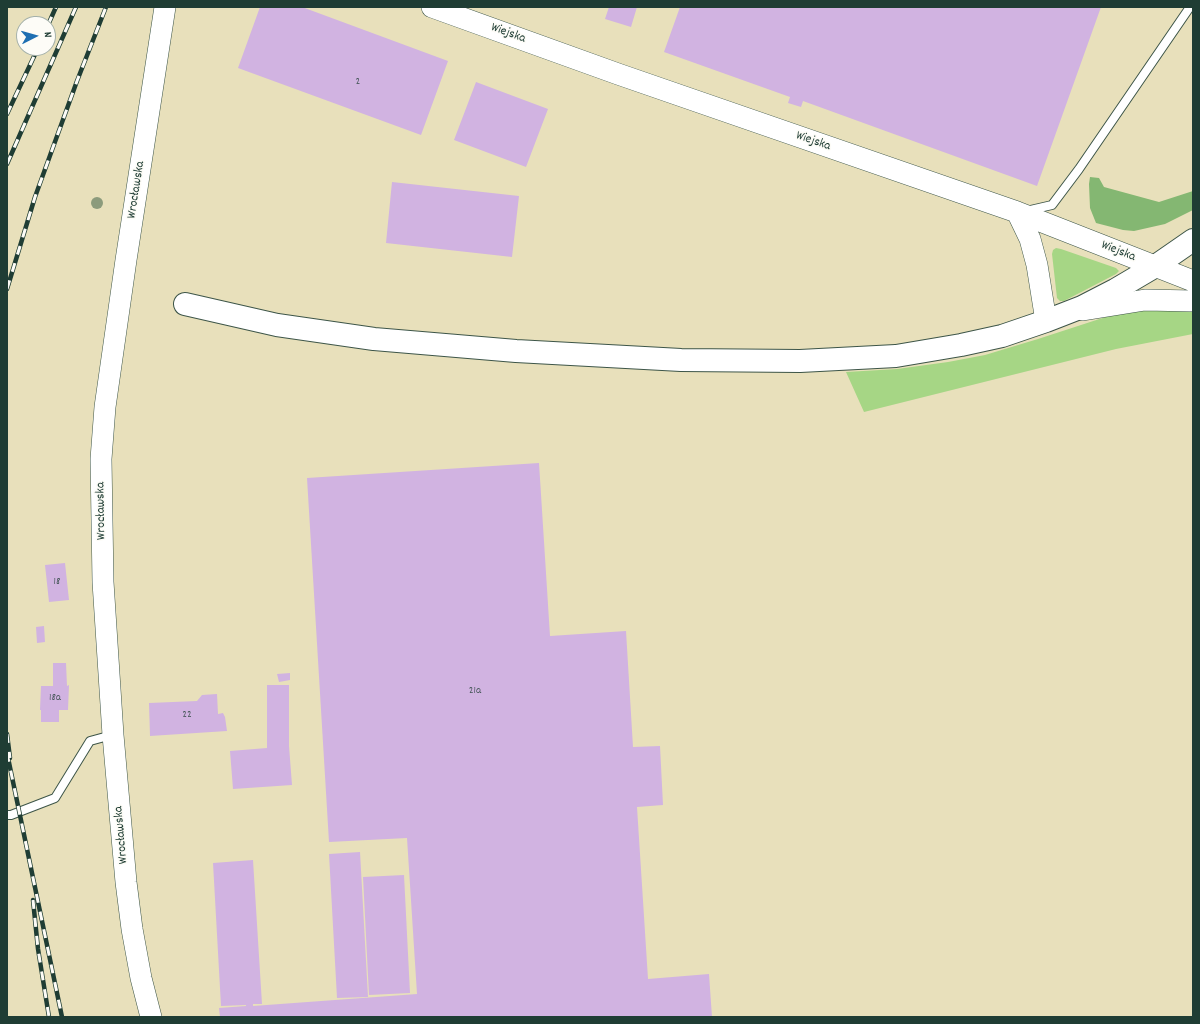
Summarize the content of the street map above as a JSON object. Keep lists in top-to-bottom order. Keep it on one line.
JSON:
{"streets":{"street":["Wiejska","Wrocławska"]},"house_numbers":["2","18","21a","18a","22"],"north":"right"}
